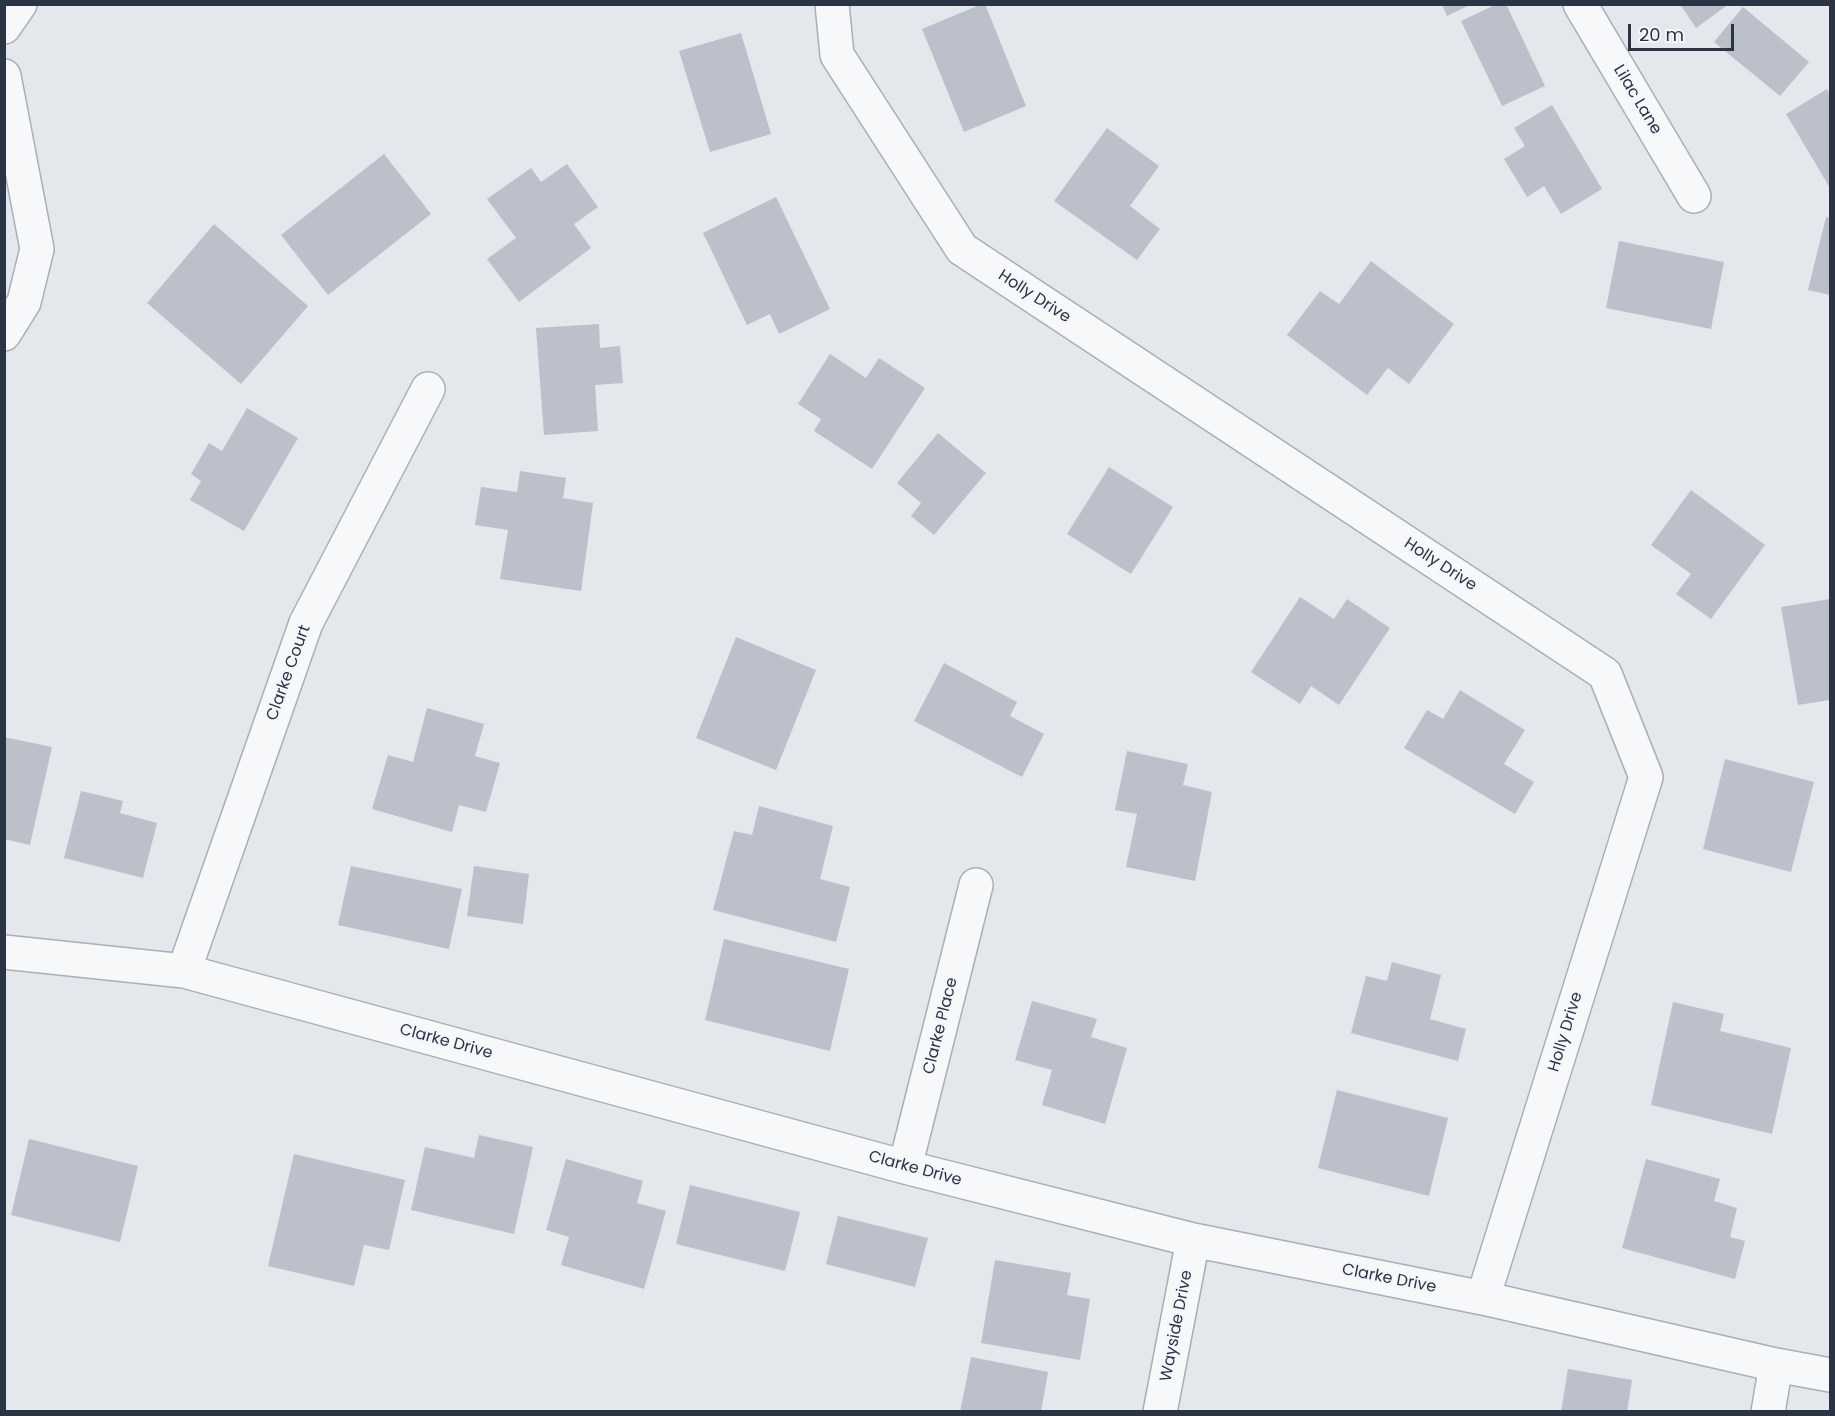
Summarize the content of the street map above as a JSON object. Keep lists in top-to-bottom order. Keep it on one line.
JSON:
{"streets":{"street":["Lilac Lane","Holly Drive","Clarke Court","Clarke Place","Clarke Drive","Wayside Drive"]},"crossings":[["Holly Drive","Clarke Drive"],["Clarke Court","Clarke Drive"],["Clarke Place","Clarke Drive"],["Clarke Drive","Wayside Drive"]],"scale_bar":"20 m"}
